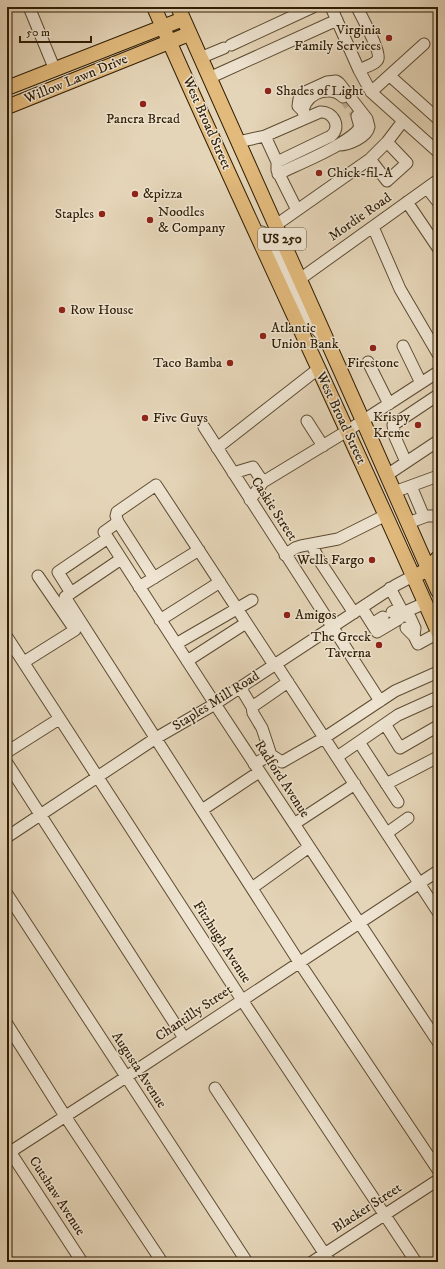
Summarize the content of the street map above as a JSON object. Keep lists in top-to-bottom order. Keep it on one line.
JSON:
{"streets":{"main road":["Willow Lawn Drive","West Broad Street","US 250","Staples Mill Road"],"street":["Mordie Road","Caskie Street","Radford Avenue","Fitzhugh Avenue","Chantilly Street","Augusta Avenue","Cutshaw Avenue","Blacker Street"]},"crossings":[["Willow Lawn Drive","West Broad Street"],["West Broad Street","Mordie Road"],["West Broad Street","Staples Mill Road"],["Caskie Street","Staples Mill Road"],["Staples Mill Road","Radford Avenue"],["Staples Mill Road","Fitzhugh Avenue"],["Radford Avenue","Chantilly Street"],["Fitzhugh Avenue","Chantilly Street"],["Fitzhugh Avenue","Blacker Street"],["Chantilly Street","Augusta Avenue"],["Chantilly Street","Cutshaw Avenue"]],"places":["Virginia Family Services","Shades of Light","Panera Bread","Chick-fil-A","&pizza","Staples","Noodles & Company","Row House","Atlantic Union Bank","Firestone","Taco Bamba","Five Guys","Krispy Kreme","Wells Fargo","Amigos","The Greek Taverna"],"scale_bar":"50 m"}
